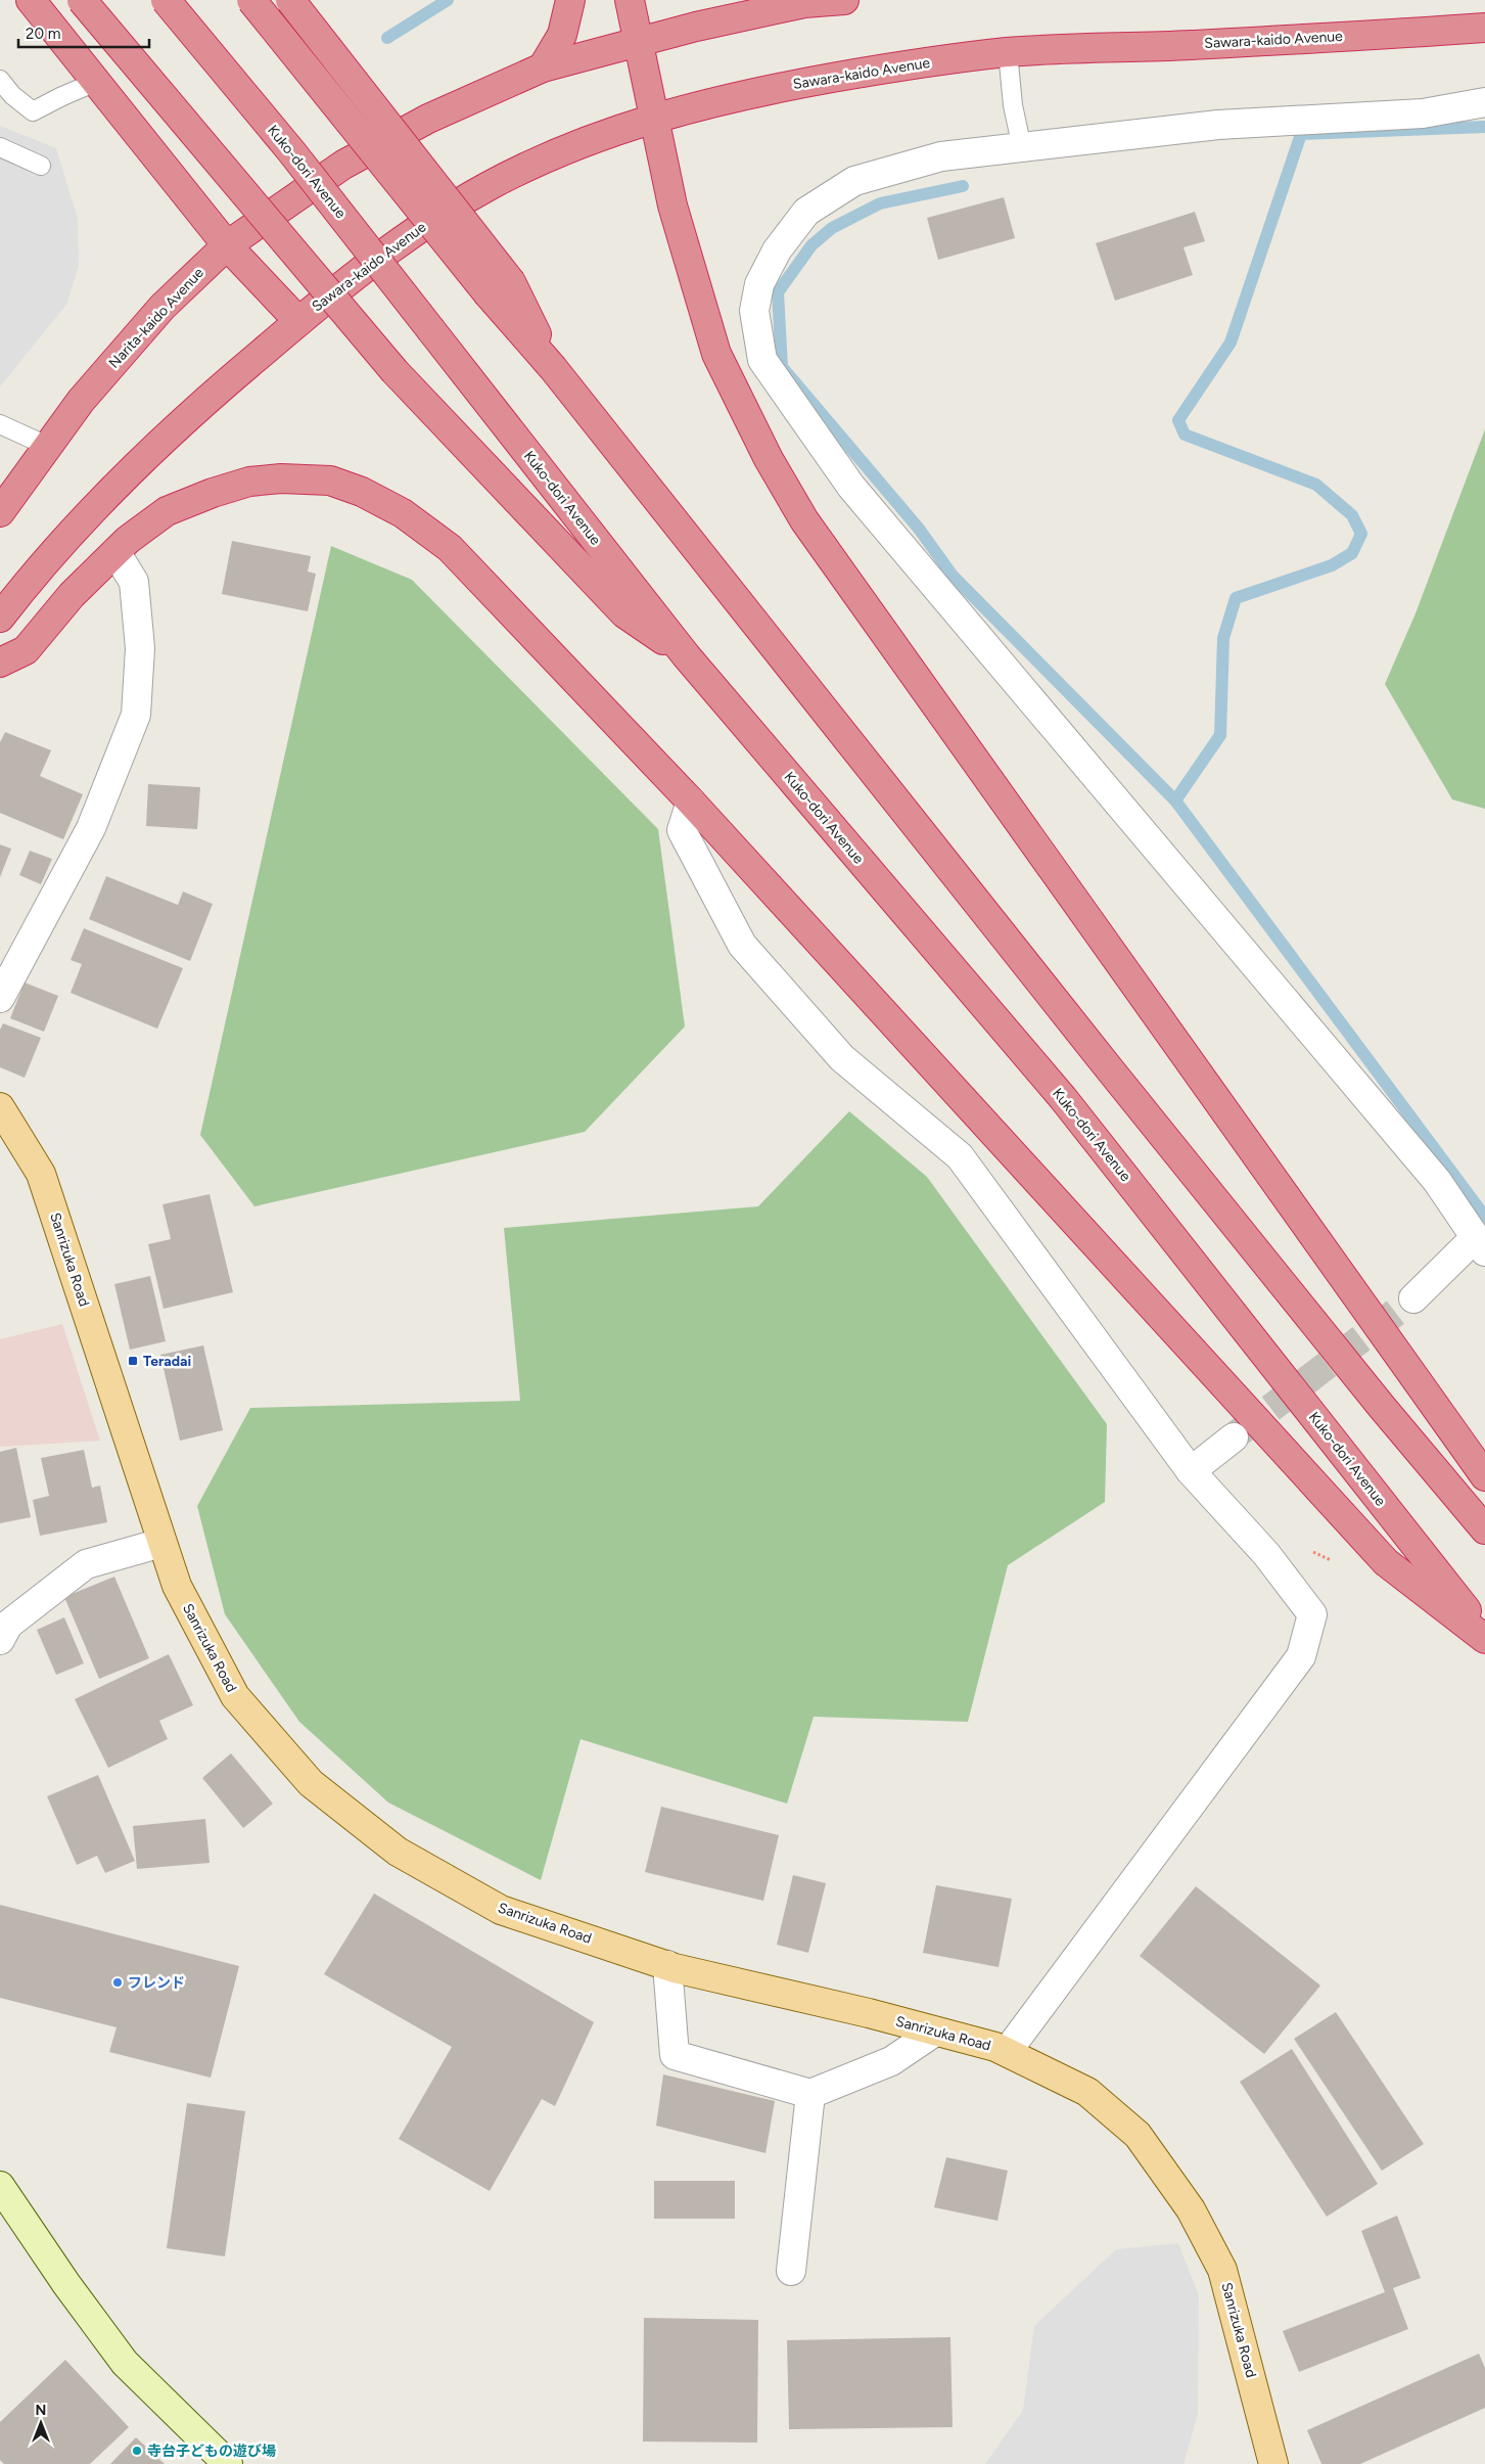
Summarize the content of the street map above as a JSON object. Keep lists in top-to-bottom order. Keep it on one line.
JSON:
{"streets":{"highway":["Sawara-kaido Avenue","Kuko-dori Avenue","Narita-kaido Avenue"],"main road":["Sanrizuka Road"]},"places":{"transit":["Teradai"],"other":["フレンド","寺台子どもの遊び場"]},"scale_bar":"20 m","north":"top"}
